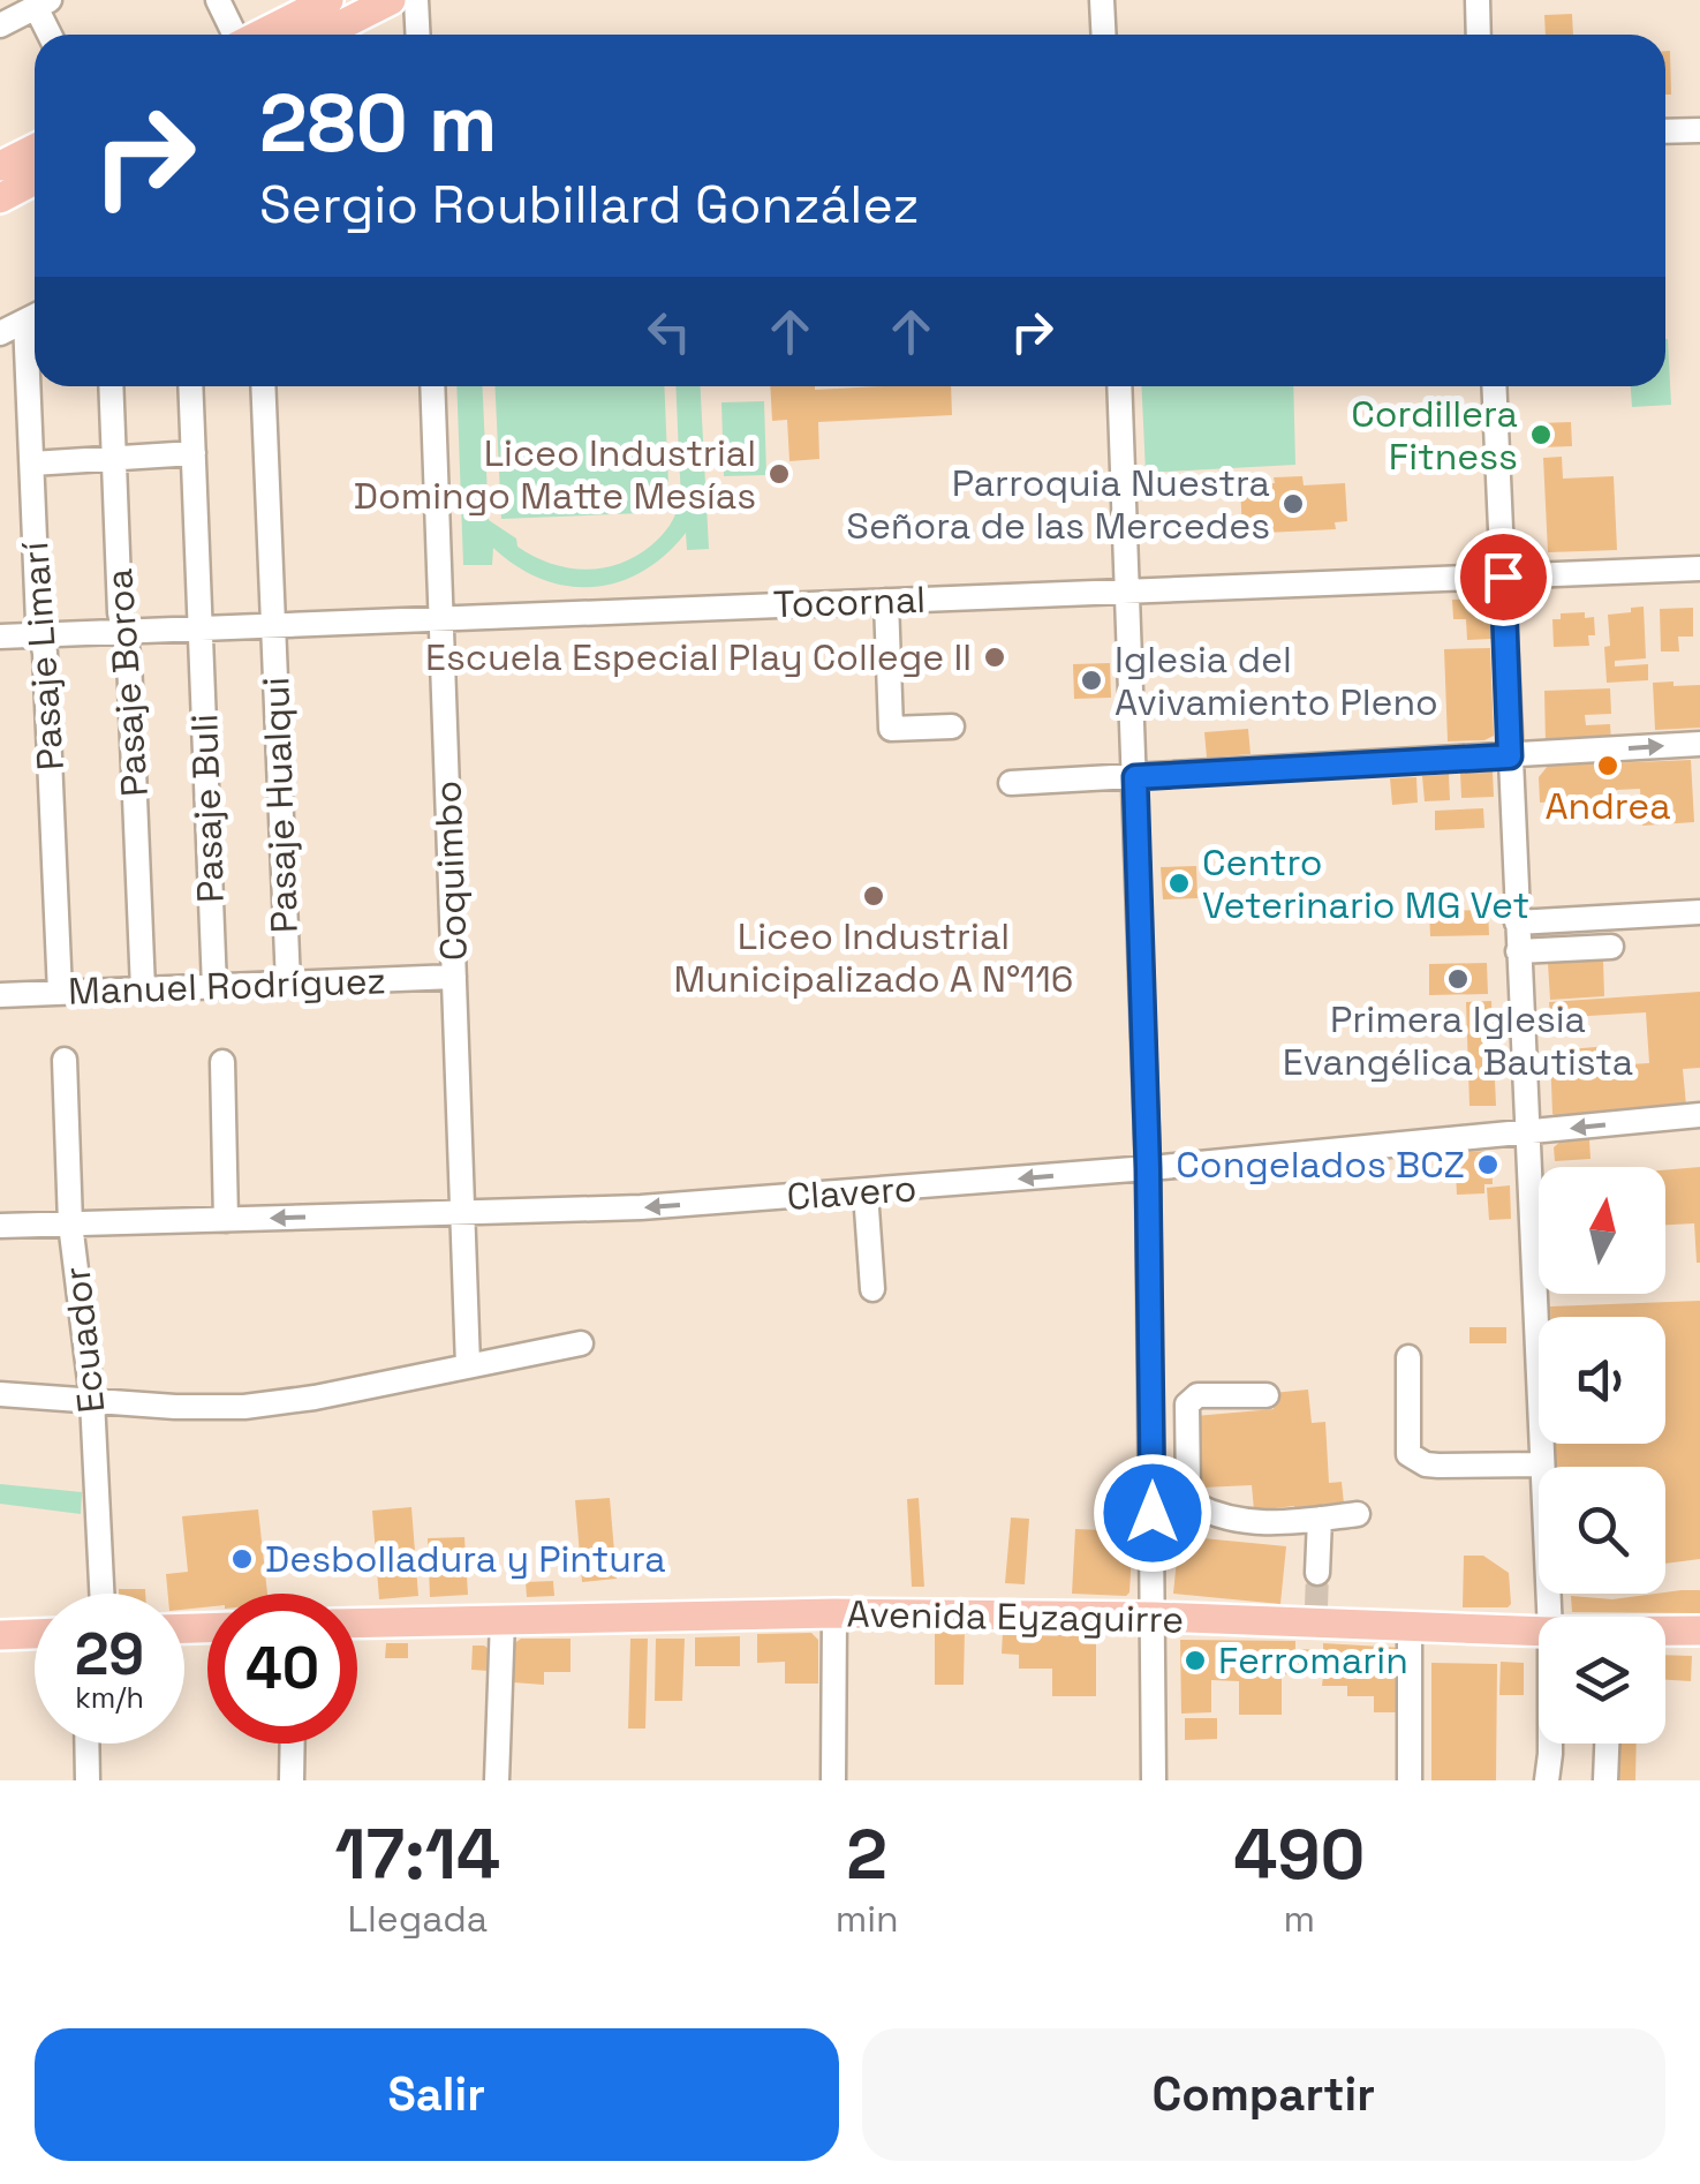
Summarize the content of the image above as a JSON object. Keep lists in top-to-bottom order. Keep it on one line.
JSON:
{"streets":{"main road":["Avenida Eyzaguirre"],"street":["Tocornal","Pasaje Limarí","Pasaje Boroa","Pasaje Hualqui","Pasaje Buli","Coquimbo","Manuel Rodríguez","Clavero","Ecuador"]},"crossings":[["Tocornal","Pasaje Limarí"],["Tocornal","Pasaje Boroa"],["Tocornal","Pasaje Hualqui"],["Tocornal","Pasaje Buli"],["Tocornal","Coquimbo"],["Pasaje Limarí","Manuel Rodríguez"],["Pasaje Boroa","Manuel Rodríguez"],["Pasaje Hualqui","Manuel Rodríguez"],["Pasaje Buli","Manuel Rodríguez"],["Coquimbo","Manuel Rodríguez"],["Coquimbo","Clavero"],["Clavero","Ecuador"]],"places":["Cordillera Fitness","Liceo Industrial Domingo Matte Mesías","Parroquia Nuestra Señora de las Mercedes","Escuela Especial Play College II","Iglesia del Avivamiento Pleno","Andrea","Centro Veterinario MG Vet","Liceo Industrial Municipalizado A N°116","Primera Iglesia Evangélica Bautista","Congelados BCZ","Desbolladura y Pintura","Ferromarin"],"north":"top","page":{"turn":["280 m","Sergio Roubillard González"],"speed":"29 km/h","limit":"40","eta":["17:14","Llegada","2","min","490","m"],"buttons":["Salir","Compartir"]}}
